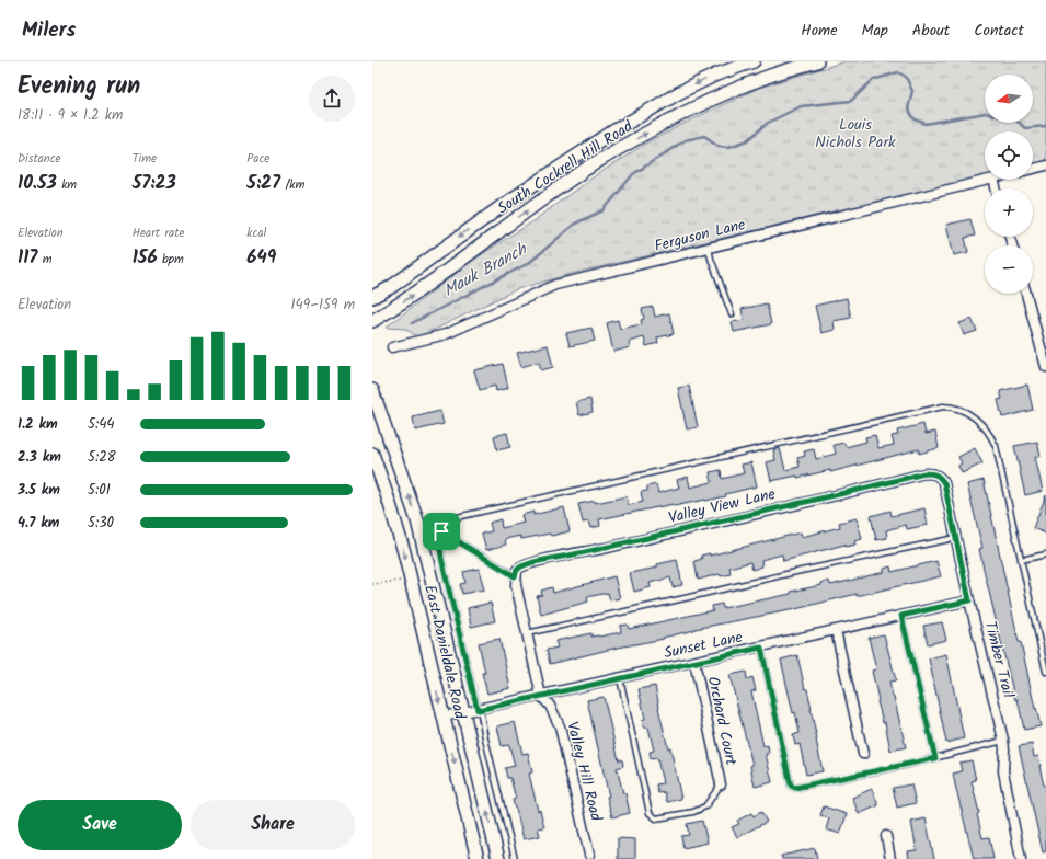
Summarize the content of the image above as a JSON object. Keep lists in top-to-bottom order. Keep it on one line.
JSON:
{"streets":{"main road":["South Cockrell Hill Road","East Danieldale Road"],"street":["Ferguson Lane","Valley View Lane","Sunset Lane","Timber Trail","Orchard Court","Valley Hill Road"]},"crossings":[["Valley View Lane","Timber Trail"],["Valley View Lane","Valley Hill Road"],["Sunset Lane","East Danieldale Road"],["Sunset Lane","Timber Trail"],["Sunset Lane","Orchard Court"],["Sunset Lane","Valley Hill Road"]],"water":["Mauk Branch"],"parks":["Louis Nichols Park"],"north":"left","page":{"header":"Milers","nav":["Home","Map","About","Contact"],"heading":["Evening run","18:11 · 9 × 1.2 km"],"map_buttons":["+","−"],"stats":[["Distance","10.53 km"],["Time","57:23"],["Pace","5:27 /km"],["Elevation","117 m"],["Heart rate","156 bpm"],["kcal","649"]],"chart":["Elevation","149–159 m"],"list":[{"name":"1.2 km","note":"5:44"},{"name":"2.3 km","note":"5:28"},{"name":"3.5 km","note":"5:01"},{"name":"4.7 km","note":"5:30"}],"buttons":["Save","Share"]}}
